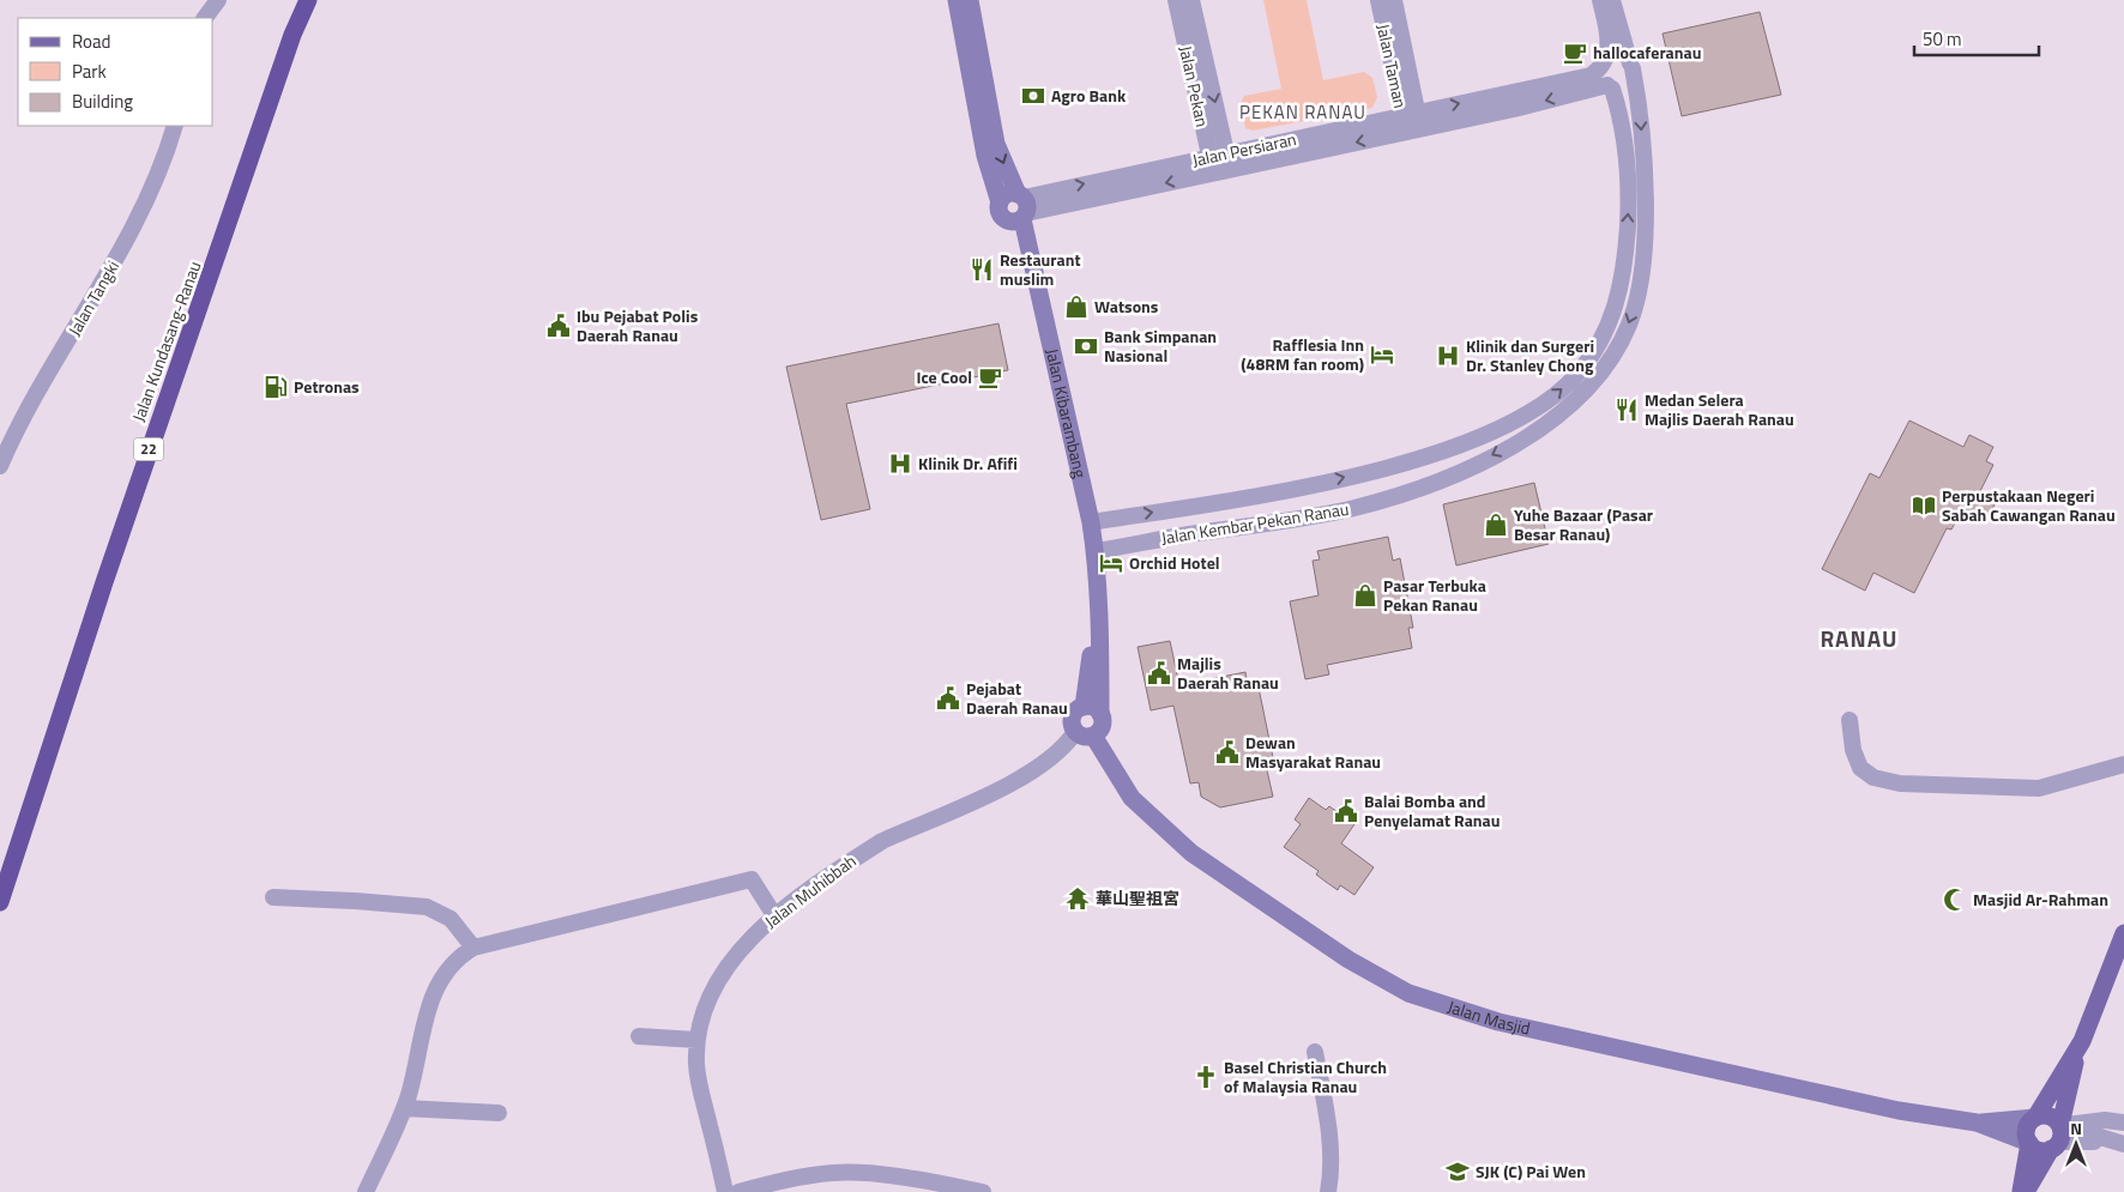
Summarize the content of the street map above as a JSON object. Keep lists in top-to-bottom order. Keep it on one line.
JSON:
{"streets":{"highway":["Jalan Kundasang-Ranau","22"],"street":["Jalan Taman","Jalan Pekan","Jalan Persiaran","Jalan Tangki","Jalan Kibarambang","Jalan Kembar Pekan Ranau","Jalan Muhibbah","Jalan Masjid"]},"crossings":[["Jalan Taman","Jalan Persiaran"],["Jalan Pekan","Jalan Persiaran"],["Jalan Persiaran","Jalan Kibarambang"],["Jalan Persiaran","Jalan Kembar Pekan Ranau"],["Jalan Kibarambang","Jalan Kembar Pekan Ranau"],["Jalan Kibarambang","Jalan Muhibbah"],["Jalan Kibarambang","Jalan Masjid"],["Jalan Muhibbah","Jalan Masjid"]],"districts":["PEKAN RANAU","RANAU"],"places":{"cafe":["hallocaferanau","Ice Cool"],"bank":["Agro Bank","Bank Simpanan Nasional"],"restaurant":["Restaurant muslim","Medan Selera Majlis Daerah Ranau"],"shop":["Watsons","Yuhe Bazaar (Pasar Besar Ranau)","Pasar Terbuka Pekan Ranau"],"public building":["Ibu Pejabat Polis Daerah Ranau","Majlis Daerah Ranau","Pejabat Daerah Ranau","Dewan Masyarakat Ranau","Balai Bomba and Penyelamat Ranau"],"hotel":["Rafflesia Inn (48RM fan room)","Orchid Hotel"],"hospital":["Klinik dan Surgeri Dr. Stanley Chong","Klinik Dr. Afifi"],"fuel station":["Petronas"],"library":["Perpustakaan Negeri Sabah Cawangan Ranau"],"temple":["華山聖祖宮"],"mosque":["Masjid Ar-Rahman"],"church":["Basel Christian Church of Malaysia Ranau"],"school or university":["SJK (C) Pai Wen"]},"legend":["Road","Park","Building"],"scale_bar":"50 m","north":"top"}
